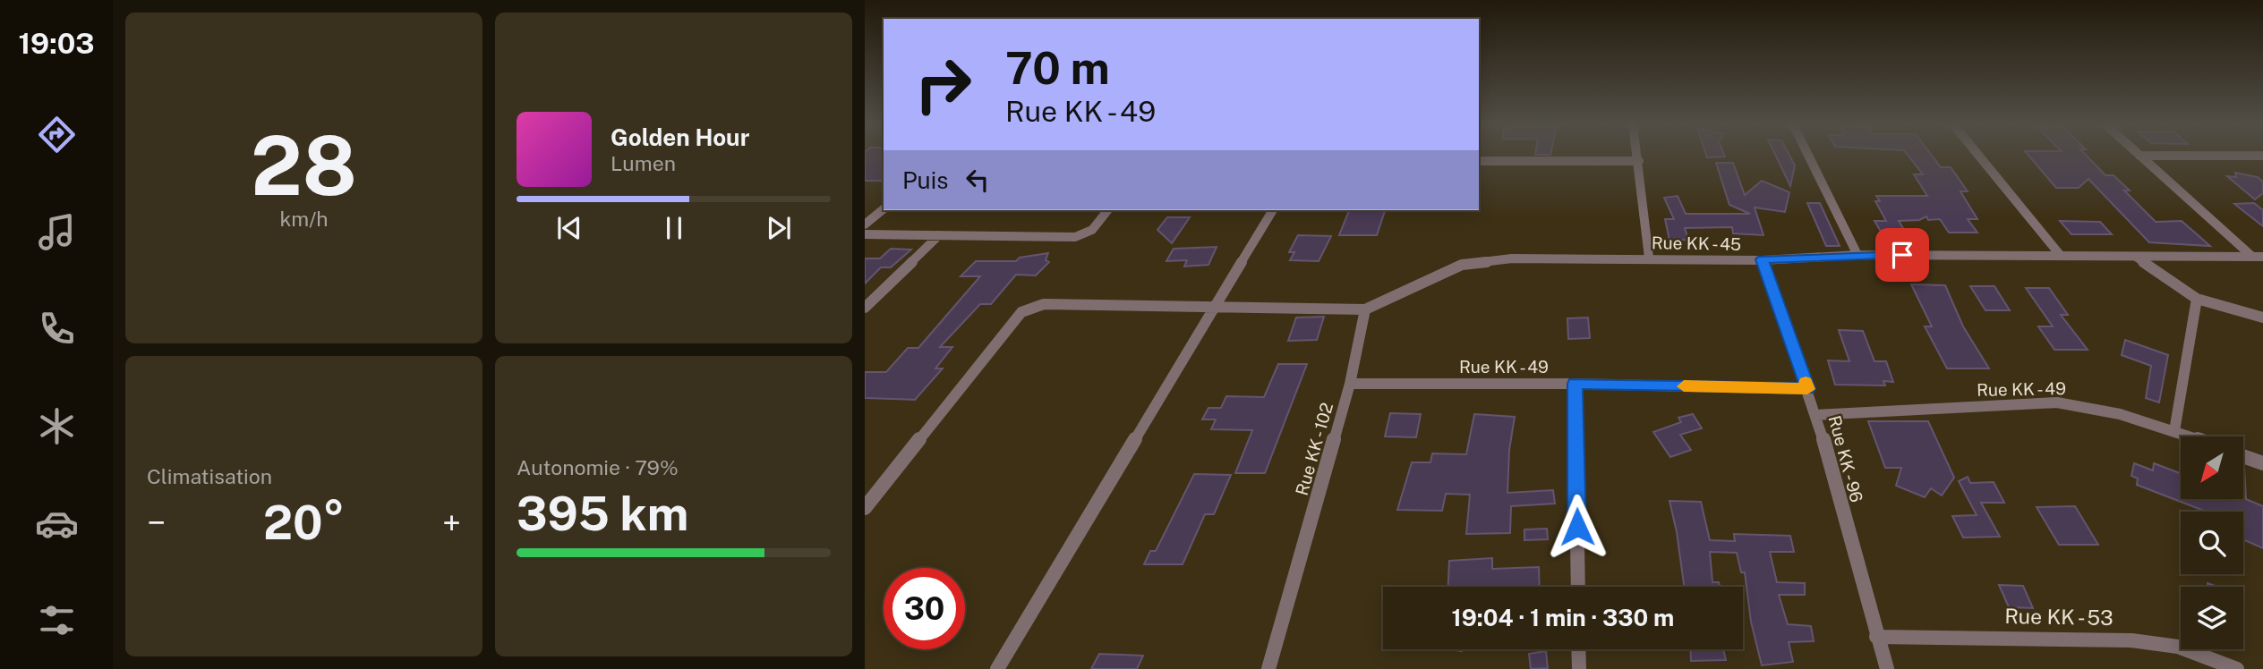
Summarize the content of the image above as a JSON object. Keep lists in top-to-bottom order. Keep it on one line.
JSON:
{"streets":{"street":["Rue KK - 45","Rue KK - 49","Rue KK - 102","Rue KK - 96","Rue KK - 53"]},"crossings":[["Rue KK - 45","Rue KK - 102"],["Rue KK - 45","Rue KK - 96"],["Rue KK - 49","Rue KK - 102"],["Rue KK - 49","Rue KK - 96"],["Rue KK - 96","Rue KK - 53"]],"north":"bottom left","page":{"tabs":"19:03","tile":[["28","km/h"],"Climatisation",["Autonomie · 79%","395 km"]],"turn":["70 m","Rue KK - 49"],"song":["Golden Hour","Lumen"],"then":"Puis","heat":["−","20°","+"],"limit":"30","trip":"19:04 · 1 min · 330 m"}}
